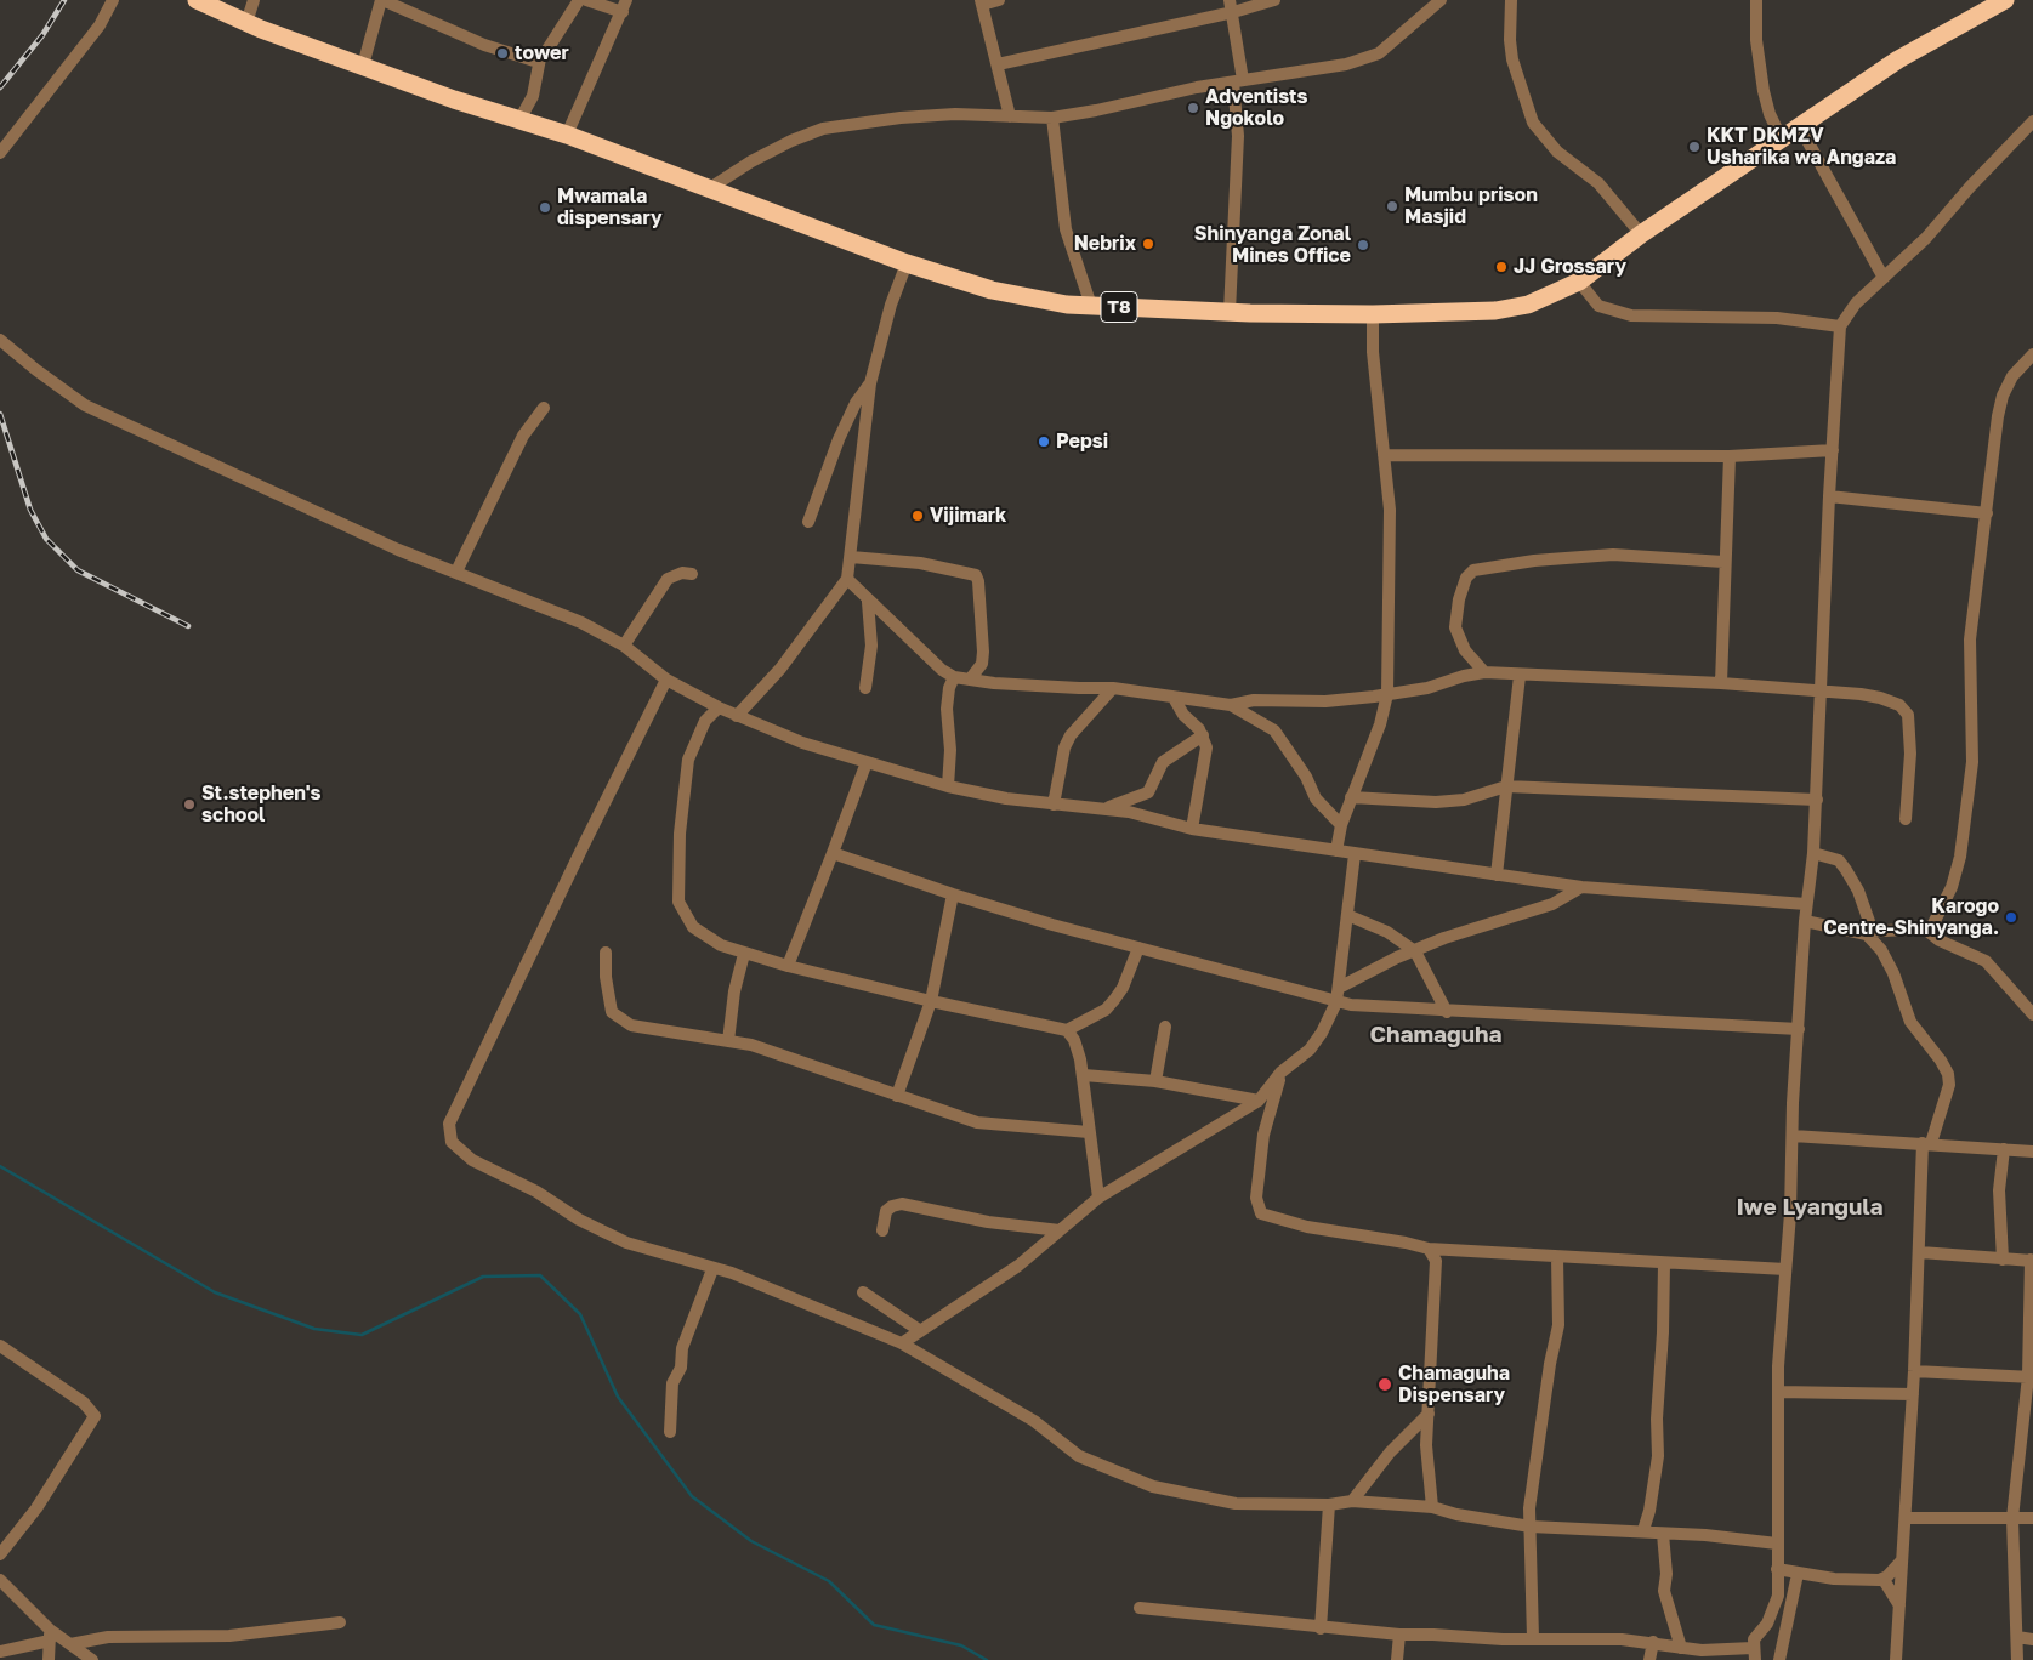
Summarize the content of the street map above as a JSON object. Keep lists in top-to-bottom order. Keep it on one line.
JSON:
{"streets":{"highway":["T8"]},"districts":["Chamaguha","Iwe Lyangula"],"places":["tower","Adventists Ngokolo","KKT DKMZV Usharika wa Angaza","Mumbu prison Masjid","Mwamala dispensary","Nebrix","Shinyanga Zonal Mines Office","JJ Grossary","Pepsi","Vijimark","St.stephen's school","Karogo Centre-Shinyanga.","Chamaguha Dispensary"]}
